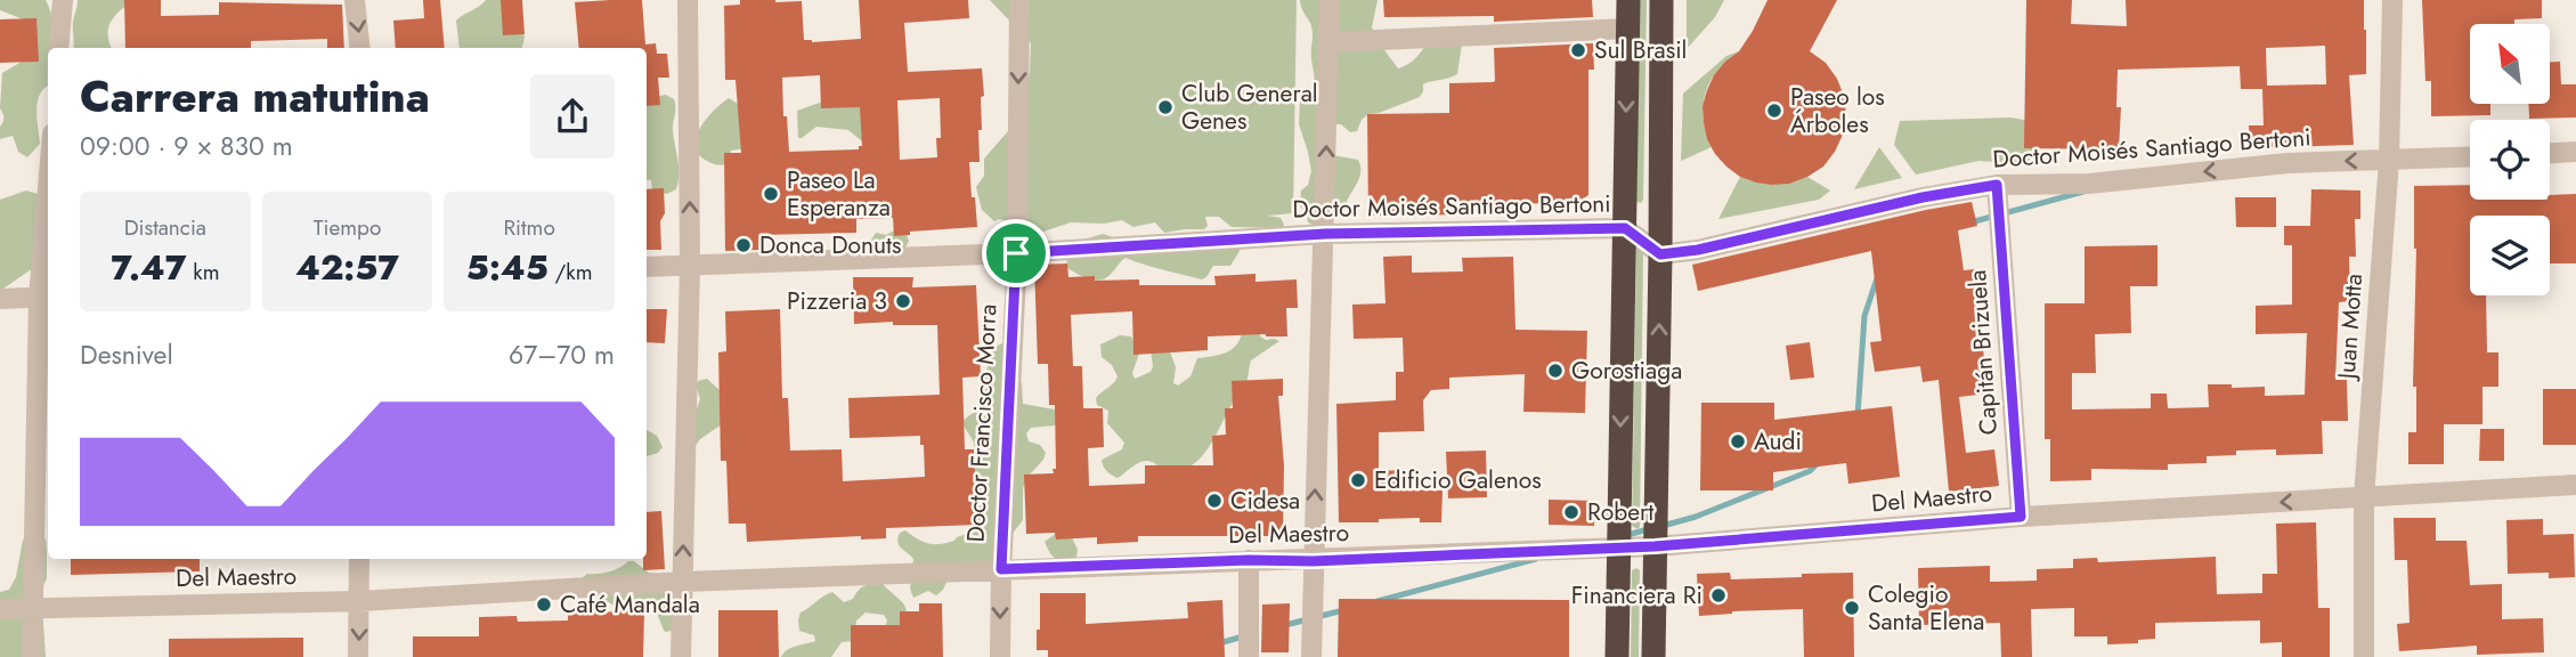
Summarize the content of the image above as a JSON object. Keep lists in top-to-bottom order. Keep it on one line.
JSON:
{"streets":{"street":["Doctor Moisés Santiago Bertoni","Juan Motta","Capitán Brizuela","Doctor Francisco Morra","Del Maestro"]},"crossings":[["Doctor Moisés Santiago Bertoni","Juan Motta"],["Doctor Moisés Santiago Bertoni","Capitán Brizuela"],["Doctor Moisés Santiago Bertoni","Doctor Francisco Morra"],["Juan Motta","Del Maestro"],["Capitán Brizuela","Del Maestro"],["Doctor Francisco Morra","Del Maestro"]],"one_way":["Doctor Francisco Morra"],"places":["Sul Brasil","Club General Genes","Paseo los Árboles","Paseo La Esperanza","Donca Donuts","Pizzeria 3","Gorostiaga","Audi","Edificio Galenos","Cidesa","Robert","Financiera Ri","Café Mandala","Colegio Santa Elena"],"north":"top left","page":{"heading":["Carrera matutina","09:00 · 9 × 830 m"],"stats":[["Distancia","7.47 km"],["Tiempo","42:57"],["Ritmo","5:45 /km"]],"chart":["Desnivel","67–70 m"]}}
